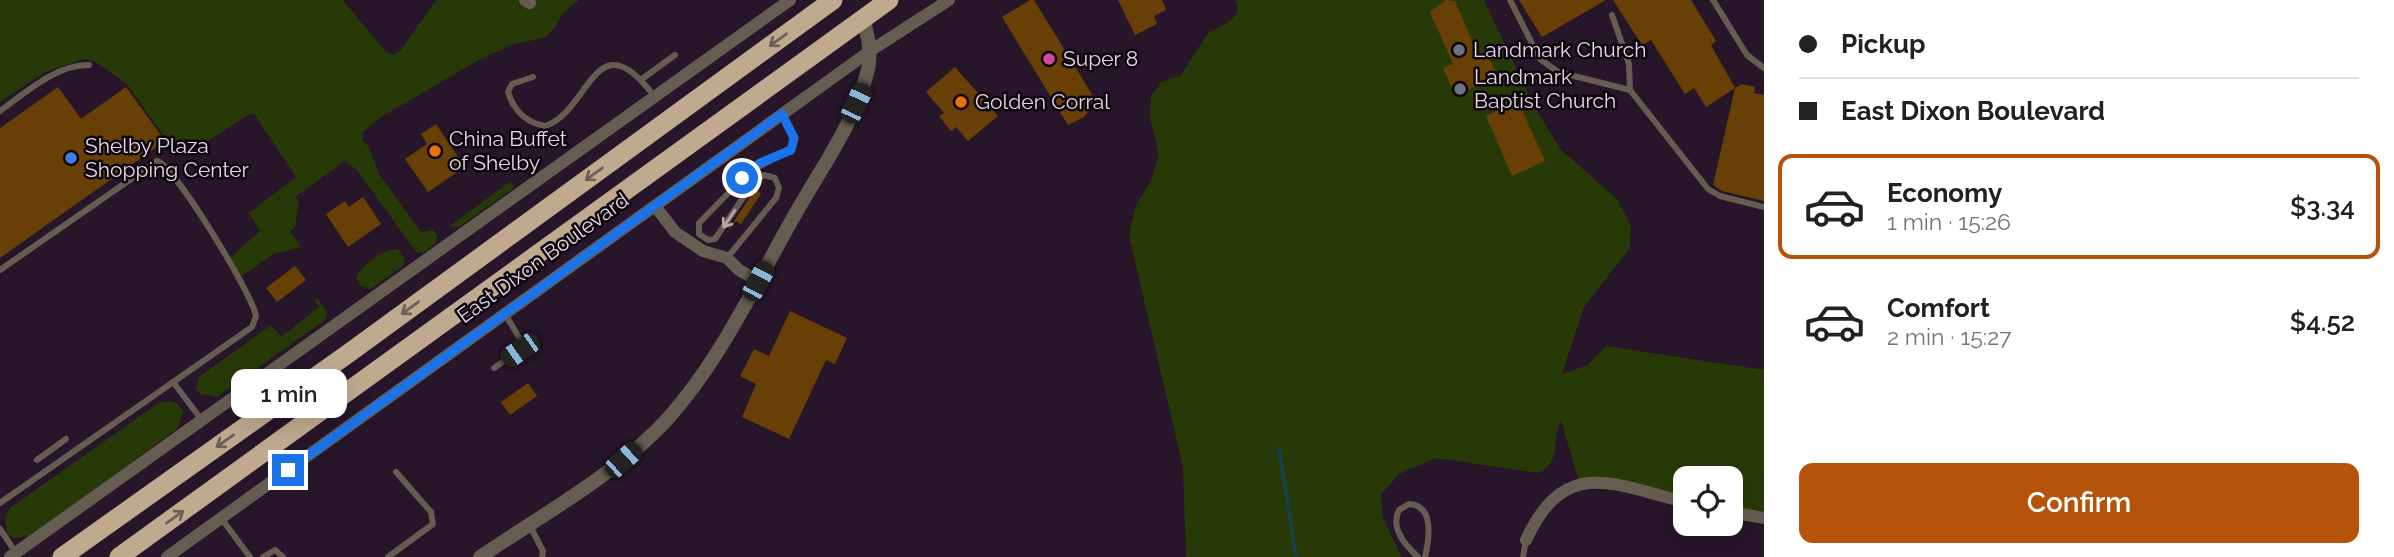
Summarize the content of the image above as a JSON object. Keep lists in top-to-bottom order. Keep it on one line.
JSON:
{"streets":{"highway":["East Dixon Boulevard"]},"places":["Landmark Church","Super 8","Landmark Baptist Church","Golden Corral","China Buffet of Shelby","Shelby Plaza Shopping Center"],"page":{"banner":["Pickup","East Dixon Boulevard"],"list":[{"name":"Economy","note":"1 min · 15:26","value":"$3.34"},{"name":"Comfort","note":"2 min · 15:27","value":"$4.52"}],"bubble":"1 min","buttons":"Confirm"}}
